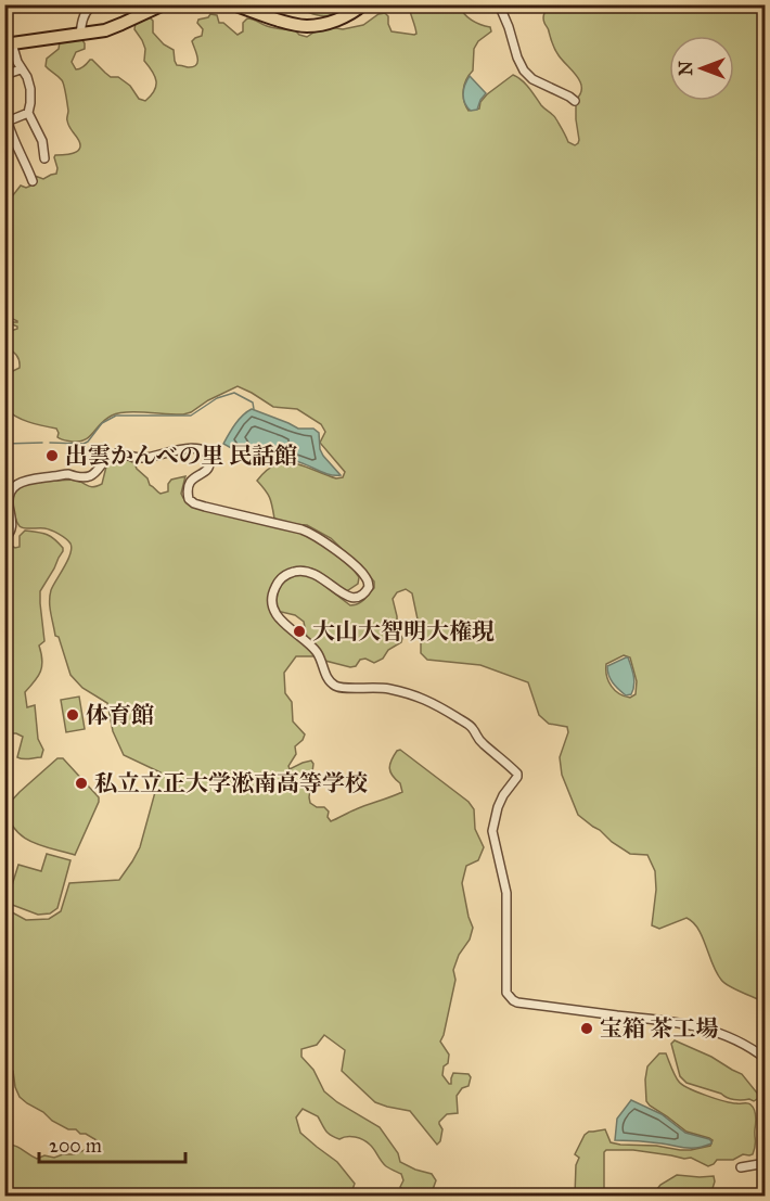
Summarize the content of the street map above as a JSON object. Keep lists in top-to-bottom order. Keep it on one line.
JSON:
{"places":["出雲かんべの里 民話館","大山大智明大権現","体育館","私立立正大学淞南高等学校","宝箱 茶工場"],"scale_bar":"200 m","north":"left"}
